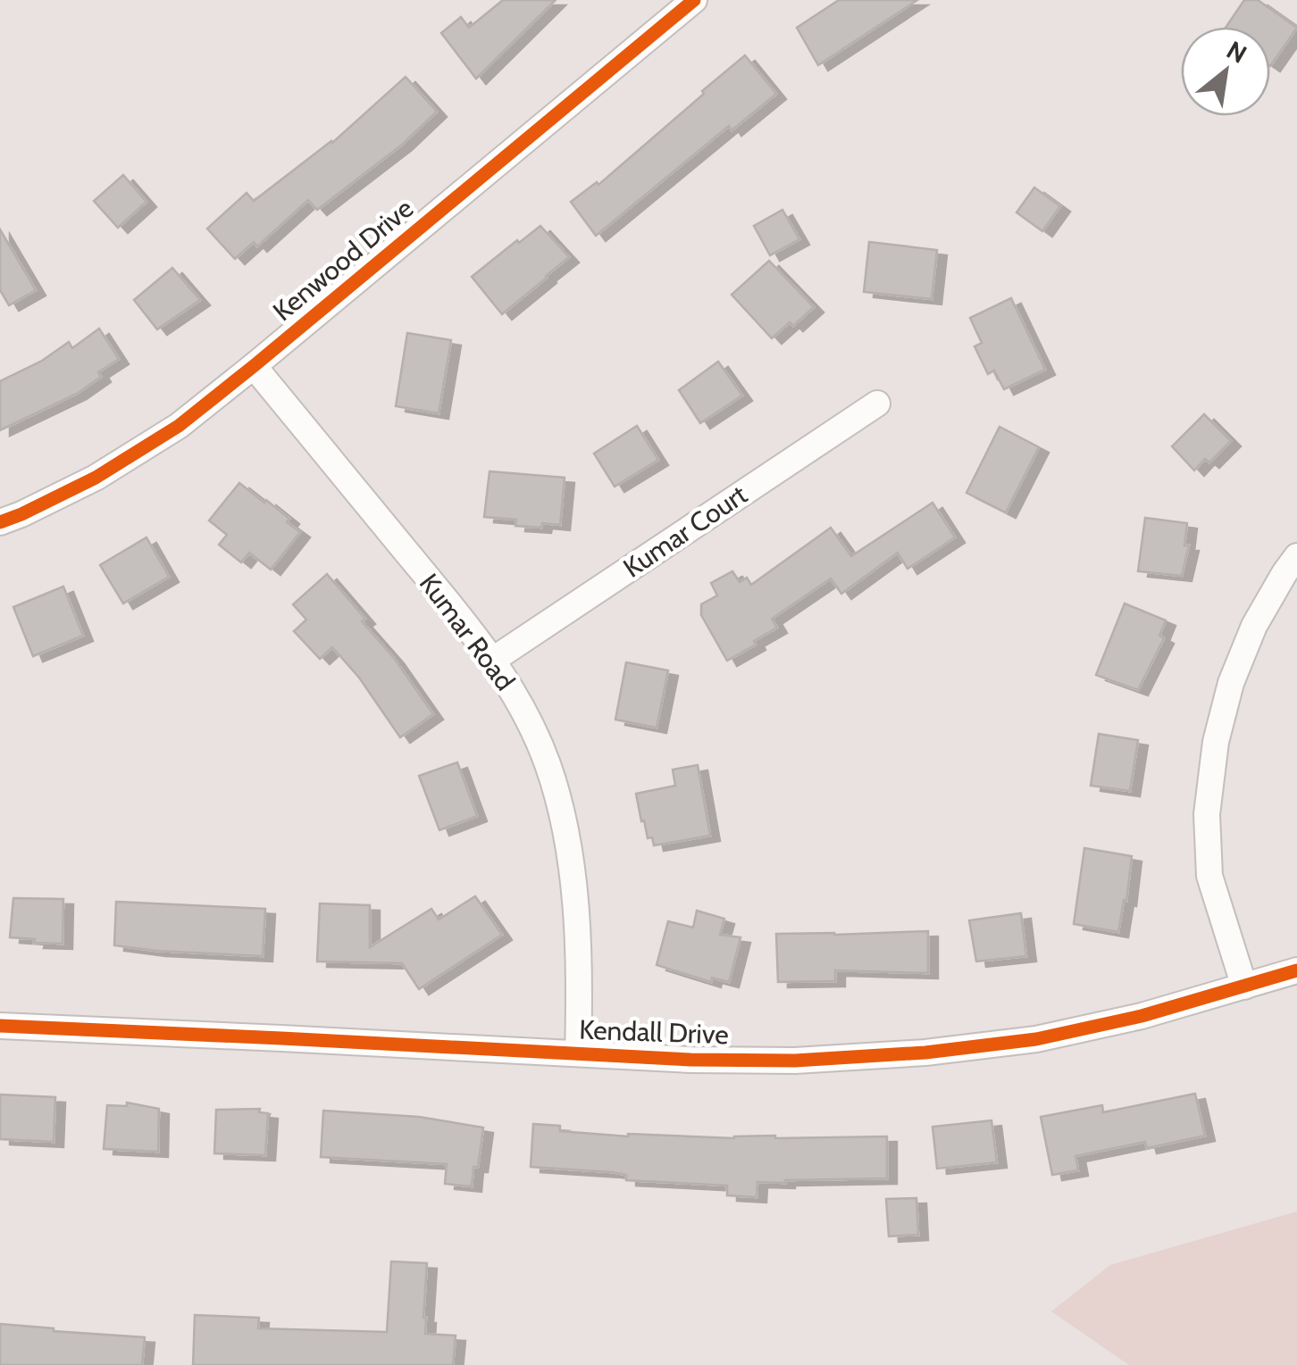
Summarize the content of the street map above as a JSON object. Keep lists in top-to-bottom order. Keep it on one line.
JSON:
{"streets":{"street":["Kenwood Drive","Kumar Court","Kumar Road","Kendall Drive"]},"crossings":[["Kenwood Drive","Kumar Road"],["Kumar Court","Kumar Road"],["Kumar Road","Kendall Drive"]],"north":"top right"}
